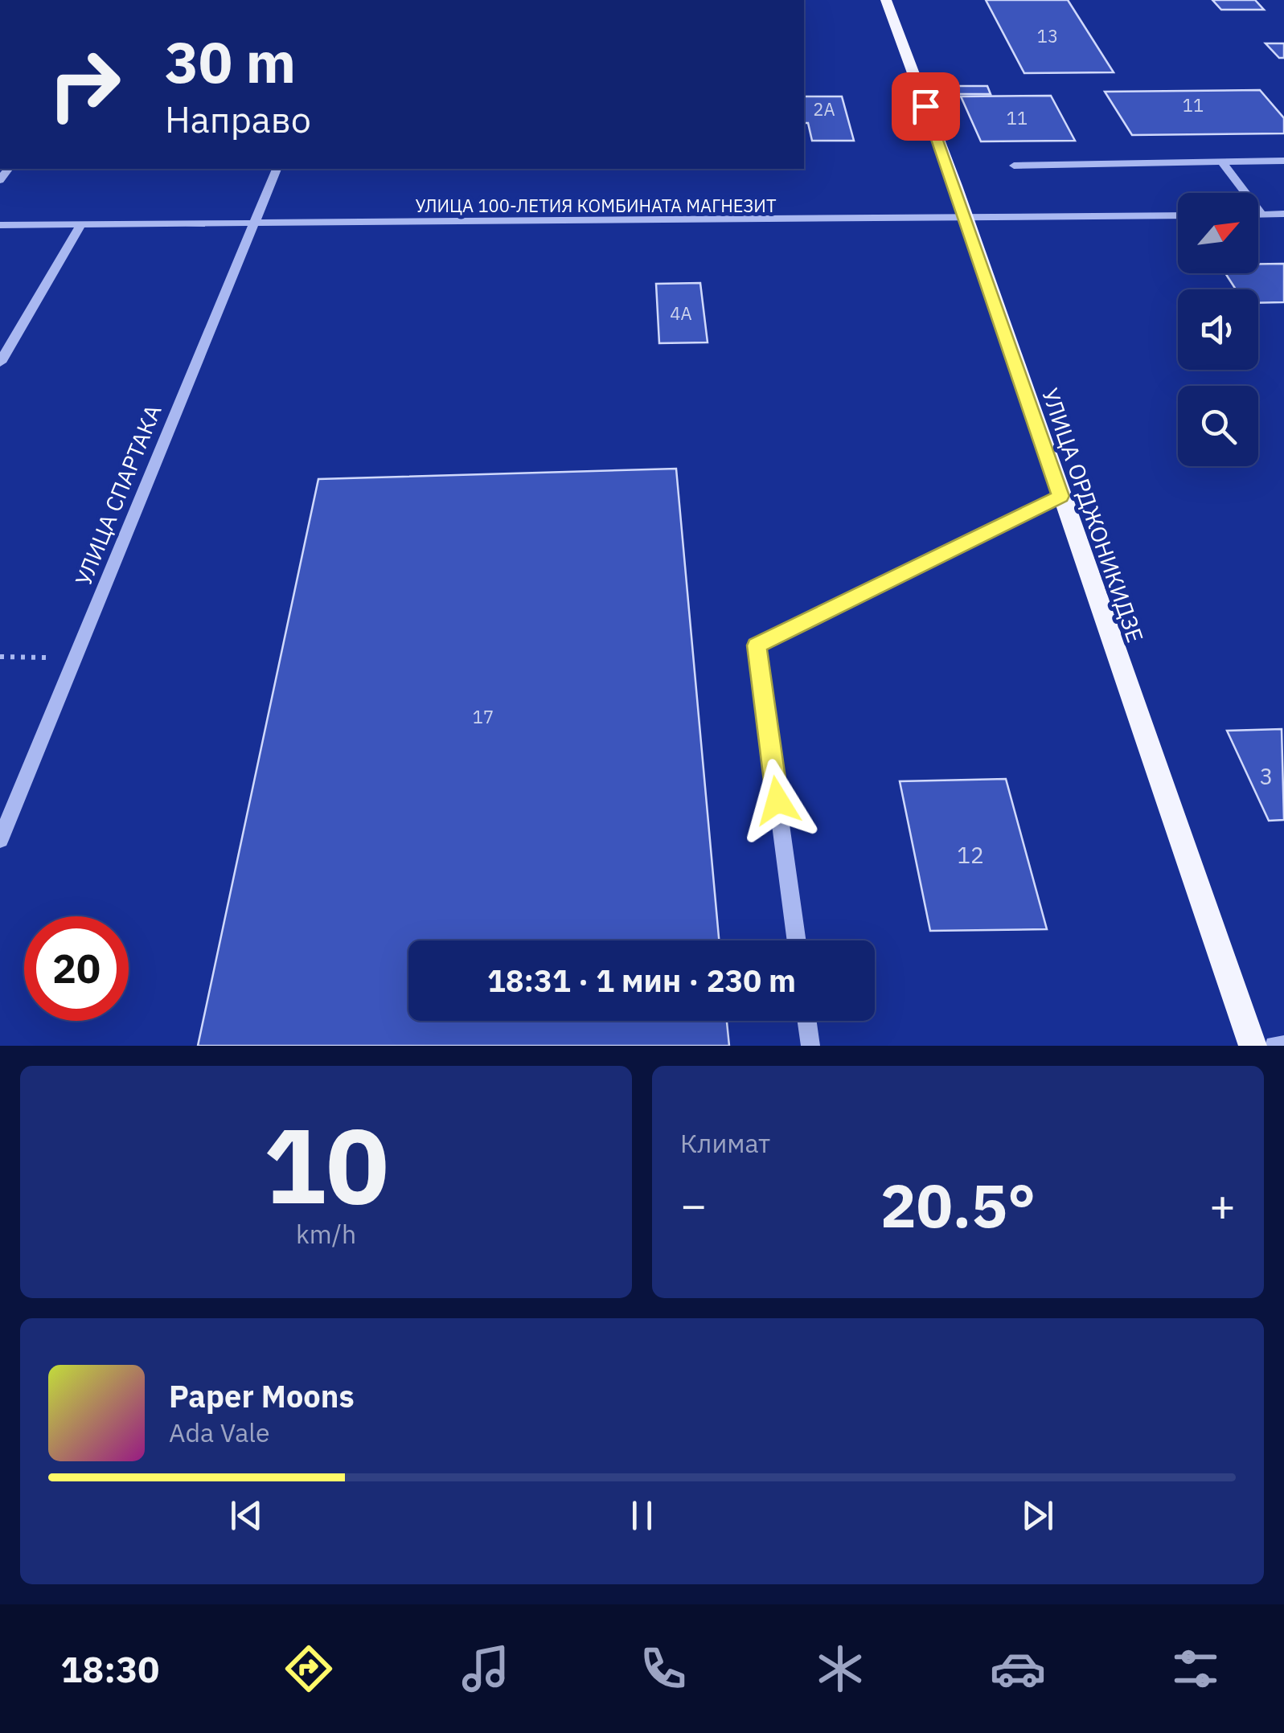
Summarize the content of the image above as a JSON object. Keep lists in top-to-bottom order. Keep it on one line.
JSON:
{"streets":{"main road":["УЛИЦА ОРДЖОНИКИДЗЕ"],"street":["УЛИЦА 100-ЛЕТИЯ КОМБИНАТА МАГНЕЗИТ","УЛИЦА СПАРТАКА"]},"crossings":[["УЛИЦА 100-ЛЕТИЯ КОМБИНАТА МАГНЕЗИТ","УЛИЦА СПАРТАКА"],["УЛИЦА 100-ЛЕТИЯ КОМБИНАТА МАГНЕЗИТ","УЛИЦА ОРДЖОНИКИДЗЕ"]],"house_numbers":["13","11","2А","11","4А","17","3","12"],"north":"top right","page":{"turn":["30 m","Направо"],"limit":"20","trip":"18:31 · 1 мин · 230 m","tile":[["10","km/h"],"Климат"],"heat":["−","20.5°","+"],"song":["Paper Moons","Ada Vale"],"tabs":"18:30"}}
